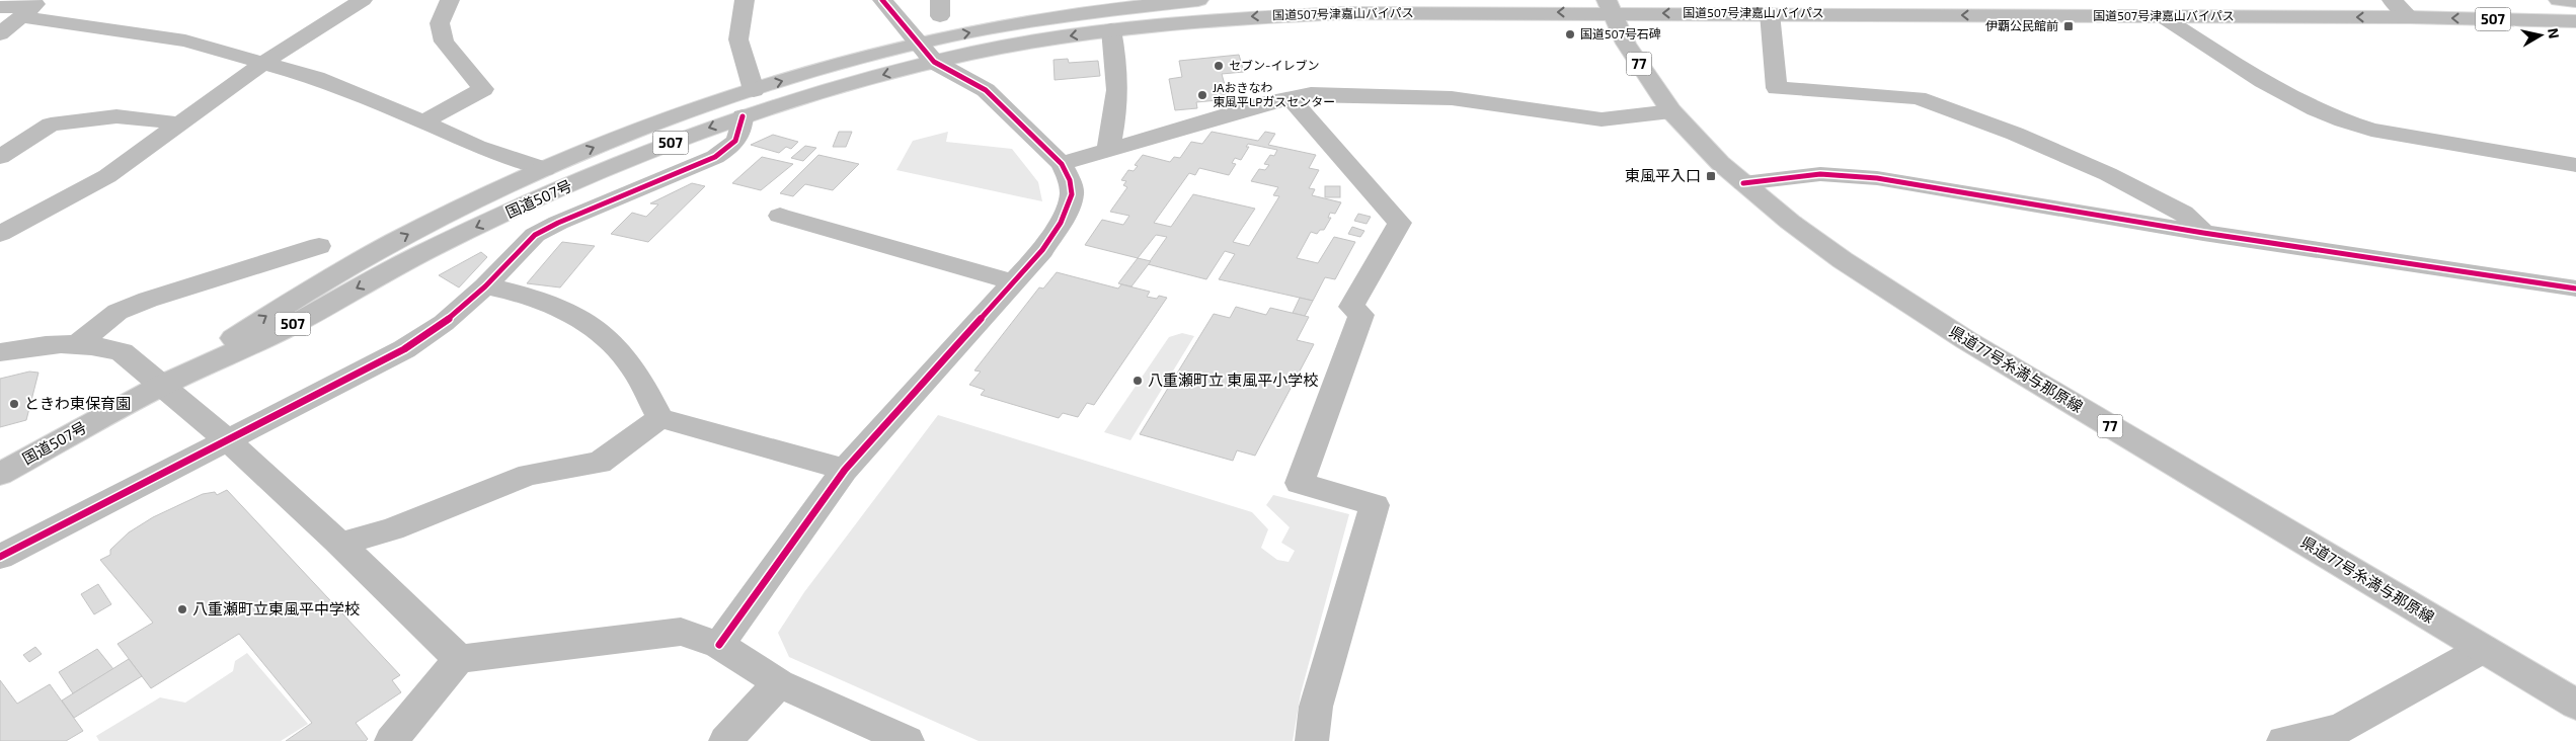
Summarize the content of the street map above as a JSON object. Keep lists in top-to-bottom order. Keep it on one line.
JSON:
{"streets":{"main road":["国道507号津嘉山バイパス","507","77","国道507号","県道77号糸満与那原線"]},"crossings":[["国道507号津嘉山バイパス","国道507号"],["国道507号津嘉山バイパス","県道77号糸満与那原線"],["507","国道507号"]],"places":{"transit":["伊覇公民館前","東風平入口"],"other":["国道507号石碑","セブン-イレブン","JAおきなわ 東風平LPガスセンター","八重瀬町立 東風平小学校","ときわ東保育園","八重瀬町立東風平中学校"]},"north":"right"}
